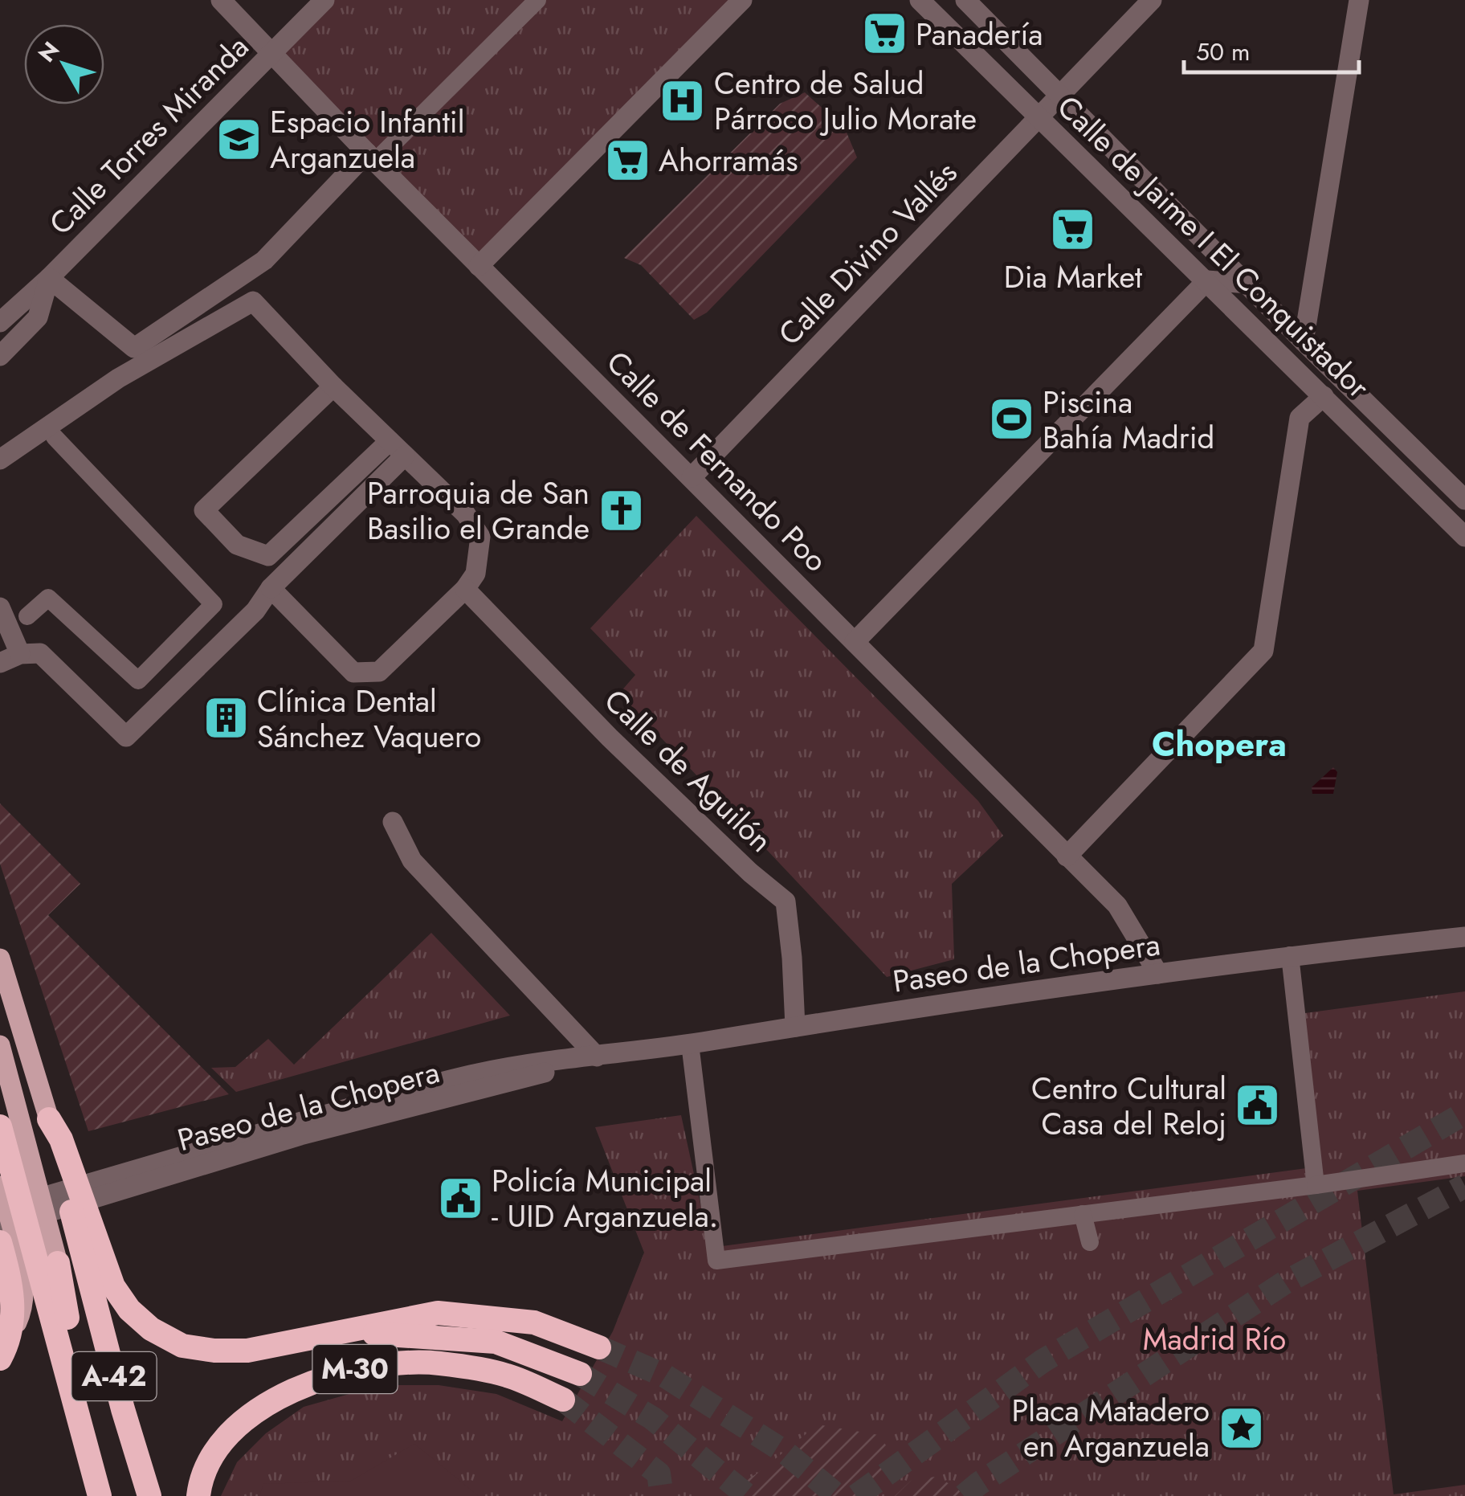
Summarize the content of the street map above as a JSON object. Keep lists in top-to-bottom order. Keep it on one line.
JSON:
{"streets":{"highway":["M-30","A-42"],"street":["Calle Torres Miranda","Calle de Jaime I El Conquistador","Calle Divino Vallés","Calle de Fernando Poo","Calle de Aguilón","Paseo de la Chopera"]},"crossings":[["Calle Torres Miranda","Calle de Fernando Poo"],["Calle de Jaime I El Conquistador","Calle Divino Vallés"],["Calle Divino Vallés","Calle de Fernando Poo"],["Calle de Fernando Poo","Paseo de la Chopera"],["Calle de Aguilón","Paseo de la Chopera"]],"districts":["Chopera"],"parks":["Madrid Río"],"places":{"supermarket":["Panadería","Ahorramás","Dia Market"],"hospital":["Centro de Salud Párroco Julio Morate"],"school or university":["Espacio Infantil Arganzuela"],"sports":["Piscina Bahía Madrid"],"church":["Parroquia de San Basilio el Grande"],"building":["Clínica Dental Sánchez Vaquero"],"public building":["Centro Cultural Casa del Reloj","Policía Municipal - UID Arganzuela."],"place":["Placa Matadero en Arganzuela"]},"scale_bar":"50 m","north":"top left"}
